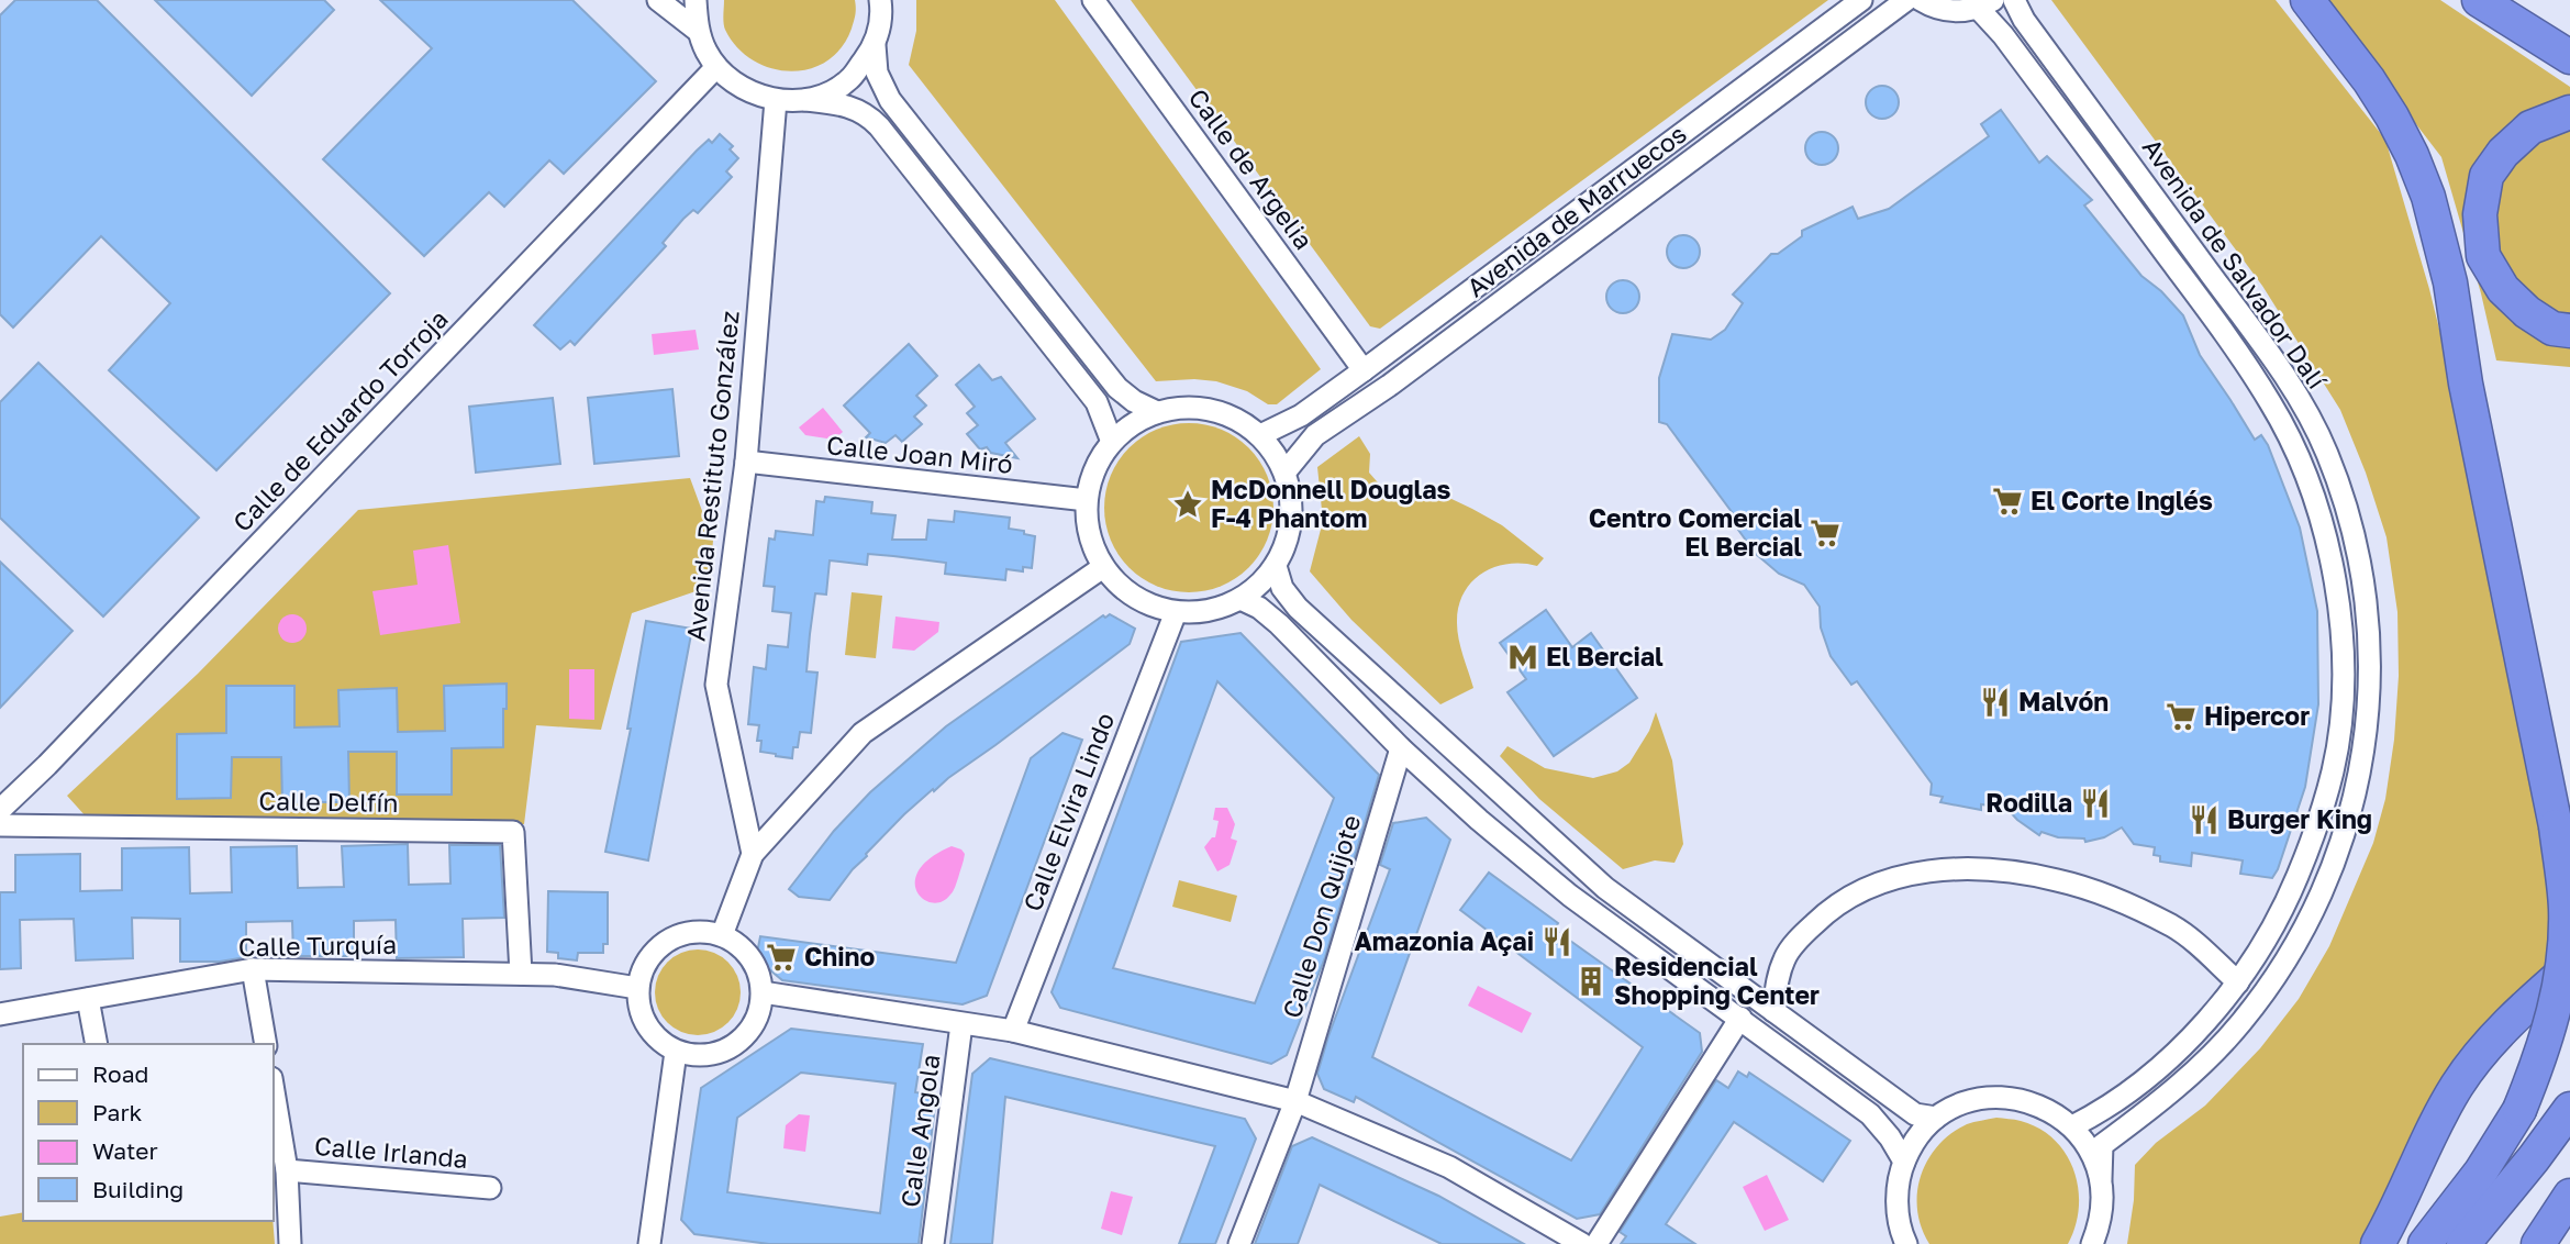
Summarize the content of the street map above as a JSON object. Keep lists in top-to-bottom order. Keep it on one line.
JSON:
{"streets":{"street":["Calle de Argelia","Avenida de Marruecos","Avenida de Salvador Dalí","Calle de Eduardo Torroja","Calle Joan Miró","Avenida Restituto González","Calle Delfín","Calle Elvira Lindo","Calle Don Quijote","Calle Turquía","Calle Angola","Calle Irlanda"]},"crossings":[["Calle de Argelia","Avenida de Marruecos"],["Avenida de Marruecos","Calle Joan Miró"],["Avenida de Marruecos","Calle Elvira Lindo"],["Calle Joan Miró","Avenida Restituto González"],["Calle Joan Miró","Calle Elvira Lindo"],["Calle Delfín","Calle Turquía"]],"places":{"supermarket":["El Corte Inglés","Centro Comercial El Bercial","Hipercor","Chino"],"place":["McDonnell Douglas F-4 Phantom"],"metro station":["El Bercial"],"restaurant":["Malvón","Rodilla","Burger King","Amazonia Açai"],"building":["Residencial Shopping Center"]},"legend":["Road","Park","Water","Building"]}
